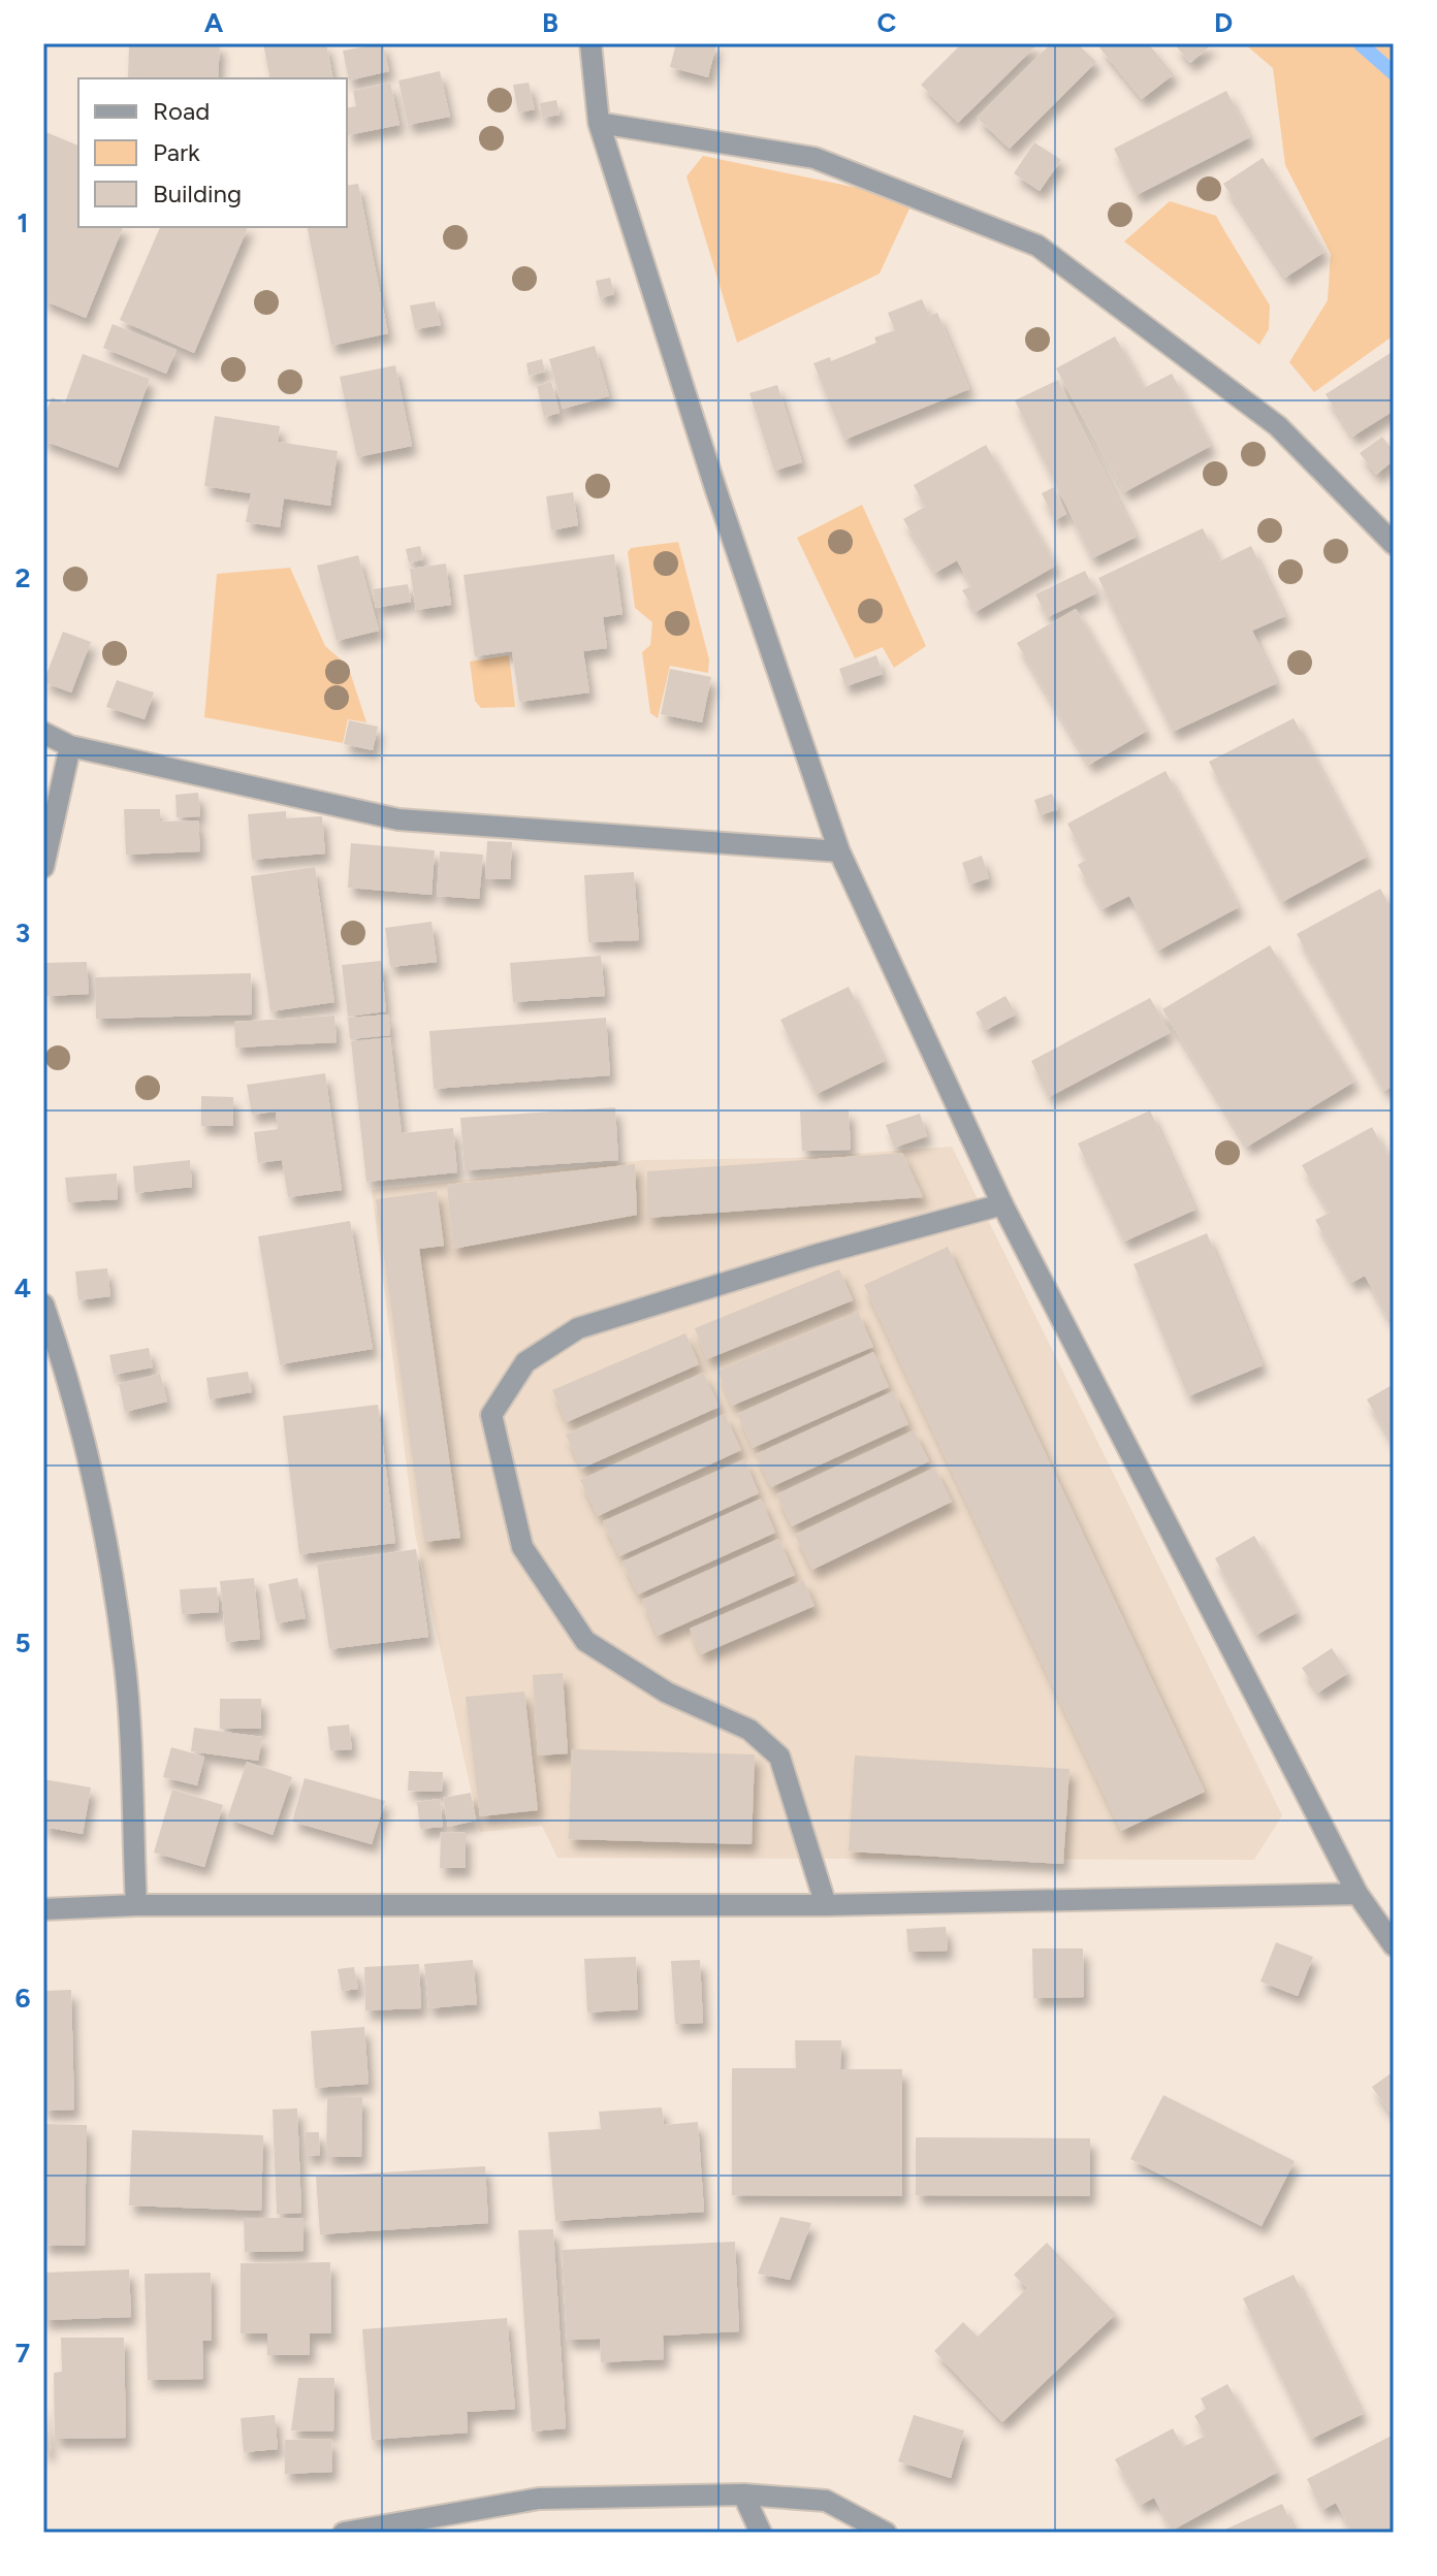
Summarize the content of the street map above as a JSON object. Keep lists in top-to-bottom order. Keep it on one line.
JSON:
{"legend":["Road","Park","Building"],"grid":{"columns":["A","B","C","D"],"rows":["1","2","3","4","5","6","7"]}}
